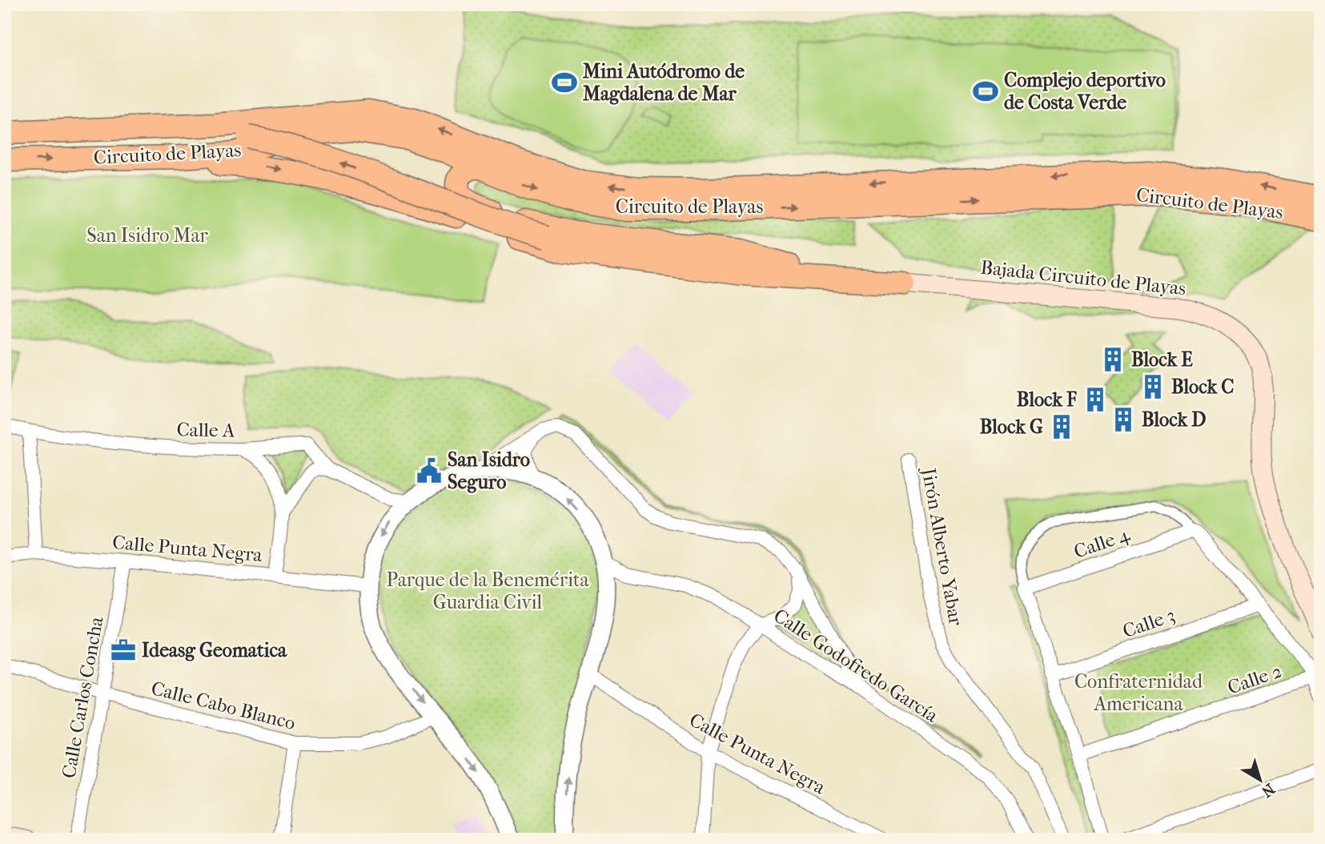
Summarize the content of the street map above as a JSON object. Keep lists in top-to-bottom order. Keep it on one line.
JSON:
{"streets":{"highway":["Circuito de Playas"],"main road":["Bajada Circuito de Playas"],"street":["Calle A","Calle 4","Jirón Alberto Yabar","Calle Punta Negra","Calle 3","Calle Godofredo García","Calle 2","Calle Carlos Concha","Calle Cabo Blanco"]},"crossings":[["Calle Punta Negra","Calle Carlos Concha"],["Calle Carlos Concha","Calle Cabo Blanco"]],"parks":["San Isidro Mar","Parque de la Benemérita Guardia Civil","Confraternidad Americana"],"places":{"sports":["Mini Autódromo de Magdalena de Mar","Complejo deportivo de Costa Verde"],"building":["Block E","Block C","Block F","Block D","Block G"],"public building":["San Isidro Seguro"],"office":["Ideasg Geomatica"]},"north":"bottom right"}
